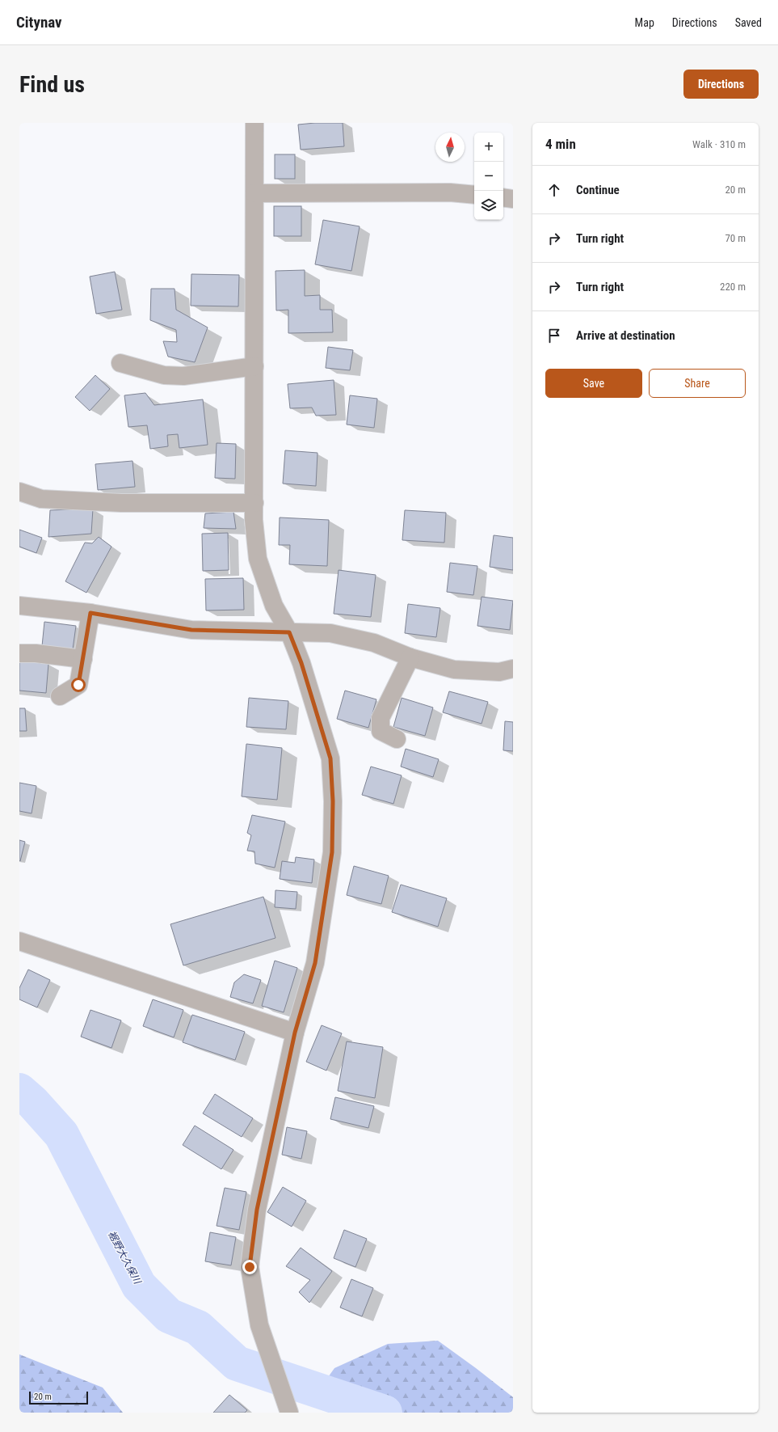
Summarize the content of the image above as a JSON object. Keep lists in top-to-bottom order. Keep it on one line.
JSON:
{"water":["裾野大久保川"],"scale_bar":"20 m","north":"top","page":{"header":"Citynav","nav":["Map","Directions","Saved"],"buttons":["Directions",["Save","Share"]],"title":"Find us","heading":["4 min","Walk · 310 m"],"map_buttons":["+","−"],"list":[["Continue","20 m"],["Turn right","70 m"],["Turn right","220 m"],"Arrive at destination"],"scale":"20 m"}}
